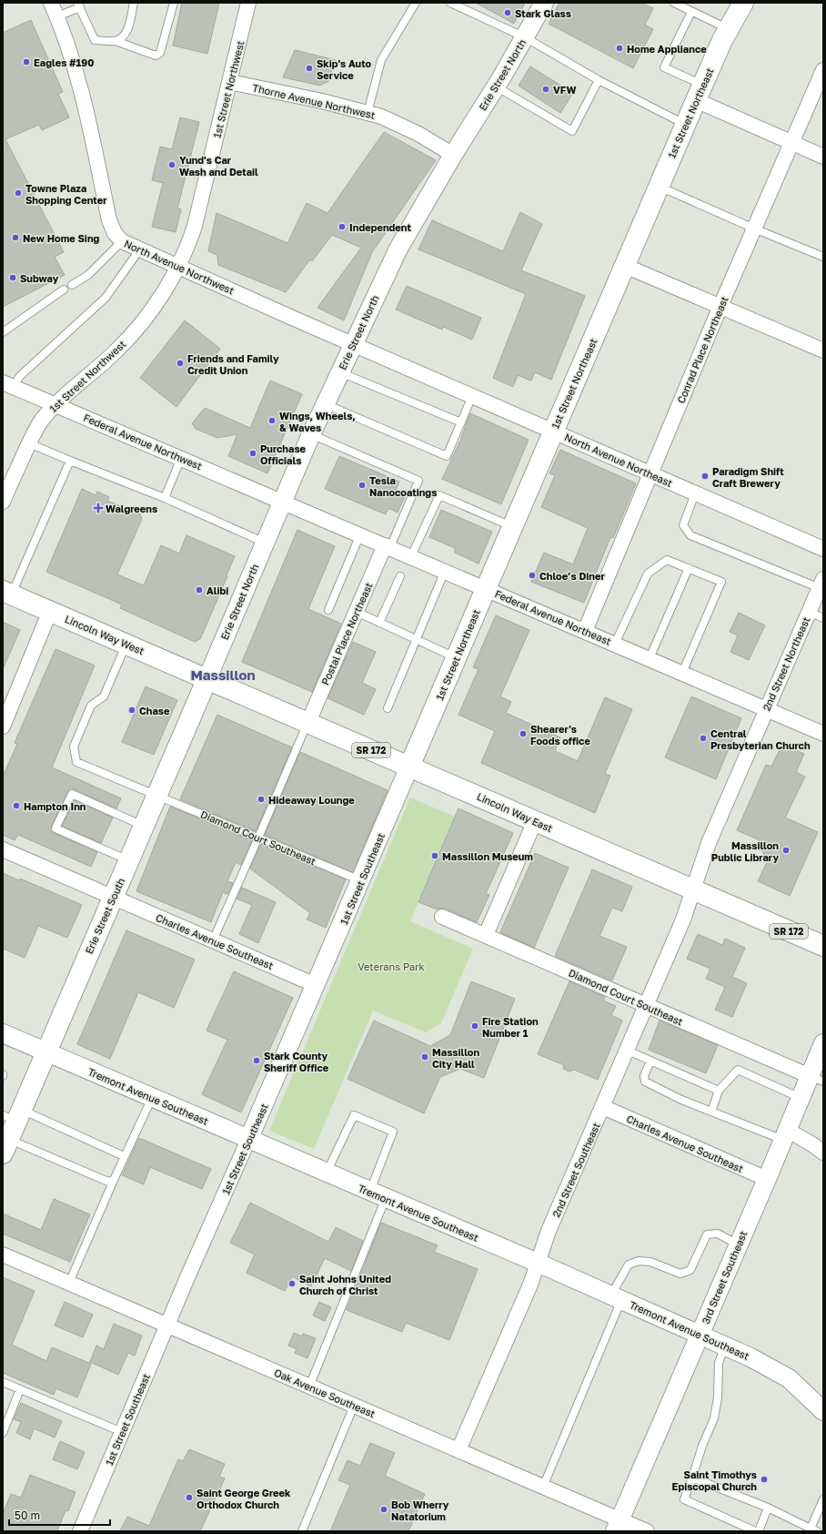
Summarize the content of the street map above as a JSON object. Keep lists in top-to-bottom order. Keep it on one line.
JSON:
{"streets":{"main road":["1st Street Northeast","Lincoln Way West","SR 172","Lincoln Way East","Erie Street South"],"street":["Erie Street North","1st Street Northwest","Thorne Avenue Northwest","North Avenue Northwest","Conrad Place Northeast","Federal Avenue Northwest","North Avenue Northeast","Federal Avenue Northeast","Postal Place Northeast","2nd Street Northeast","Diamond Court Southeast","1st Street Southeast","Charles Avenue Southeast","Tremont Avenue Southeast","2nd Street Southeast","3rd Street Southeast","Oak Avenue Southeast"]},"crossings":[["Erie Street North","Thorne Avenue Northwest"],["Erie Street North","North Avenue Northwest"],["Erie Street North","Federal Avenue Northwest"],["Erie Street North","North Avenue Northeast"],["Erie Street North","Federal Avenue Northeast"],["Erie Street North","Lincoln Way West"],["Erie Street North","Lincoln Way East"],["Erie Street North","Erie Street South"],["1st Street Northwest","Thorne Avenue Northwest"],["1st Street Northwest","North Avenue Northwest"],["1st Street Northwest","Federal Avenue Northwest"],["1st Street Northeast","North Avenue Northeast"],["1st Street Northeast","Federal Avenue Northeast"],["1st Street Northeast","Lincoln Way East"],["1st Street Northeast","1st Street Southeast"],["North Avenue Northwest","North Avenue Northeast"],["Conrad Place Northeast","North Avenue Northeast"],["Conrad Place Northeast","Federal Avenue Northeast"],["Federal Avenue Northwest","Federal Avenue Northeast"],["Federal Avenue Northeast","Postal Place Northeast"],["Federal Avenue Northeast","2nd Street Northeast"],["Postal Place Northeast","Lincoln Way East"],["Lincoln Way West","Lincoln Way East"],["Lincoln Way West","Diamond Court Southeast"],["Lincoln Way West","Erie Street South"],["2nd Street Northeast","Lincoln Way East"],["2nd Street Northeast","2nd Street Southeast"],["Lincoln Way East","1st Street Southeast"],["Lincoln Way East","Erie Street South"],["Lincoln Way East","2nd Street Southeast"],["Diamond Court Southeast","1st Street Southeast"],["Diamond Court Southeast","Erie Street South"],["Diamond Court Southeast","2nd Street Southeast"],["Diamond Court Southeast","3rd Street Southeast"],["1st Street Southeast","Charles Avenue Southeast"],["1st Street Southeast","Tremont Avenue Southeast"],["1st Street Southeast","Oak Avenue Southeast"],["Erie Street South","Charles Avenue Southeast"],["Erie Street South","Tremont Avenue Southeast"],["Charles Avenue Southeast","2nd Street Southeast"],["Charles Avenue Southeast","3rd Street Southeast"],["Tremont Avenue Southeast","2nd Street Southeast"],["Tremont Avenue Southeast","3rd Street Southeast"],["2nd Street Southeast","Oak Avenue Southeast"],["3rd Street Southeast","Oak Avenue Southeast"]],"districts":["Massillon"],"parks":["Veterans Park"],"places":{"other":["Stark Glass","Home Appliance","Eagles #190","Skip's Auto Service","VFW","Yund's Car Wash and Detail","Towne Plaza Shopping Center","Independent","New Home Sing","Subway","Friends and Family Credit Union","Wings, Wheels, & Waves","Purchase Officials","Paradigm Shift Craft Brewery","Tesla Nanocoatings","Chloe’s Diner","Alibi","Chase","Shearer's Foods office","Central Presbyterian Church","Hideaway Lounge","Hampton Inn","Massillon Public Library","Massillon Museum","Fire Station Number 1","Massillon City Hall","Stark County Sheriff Office","Saint Johns United Church of Christ","Saint Timothys Episcopal Church","Saint George Greek Orthodox Church","Bob Wherry Natatorium"],"health":["Walgreens"]},"scale_bar":"50 m"}
